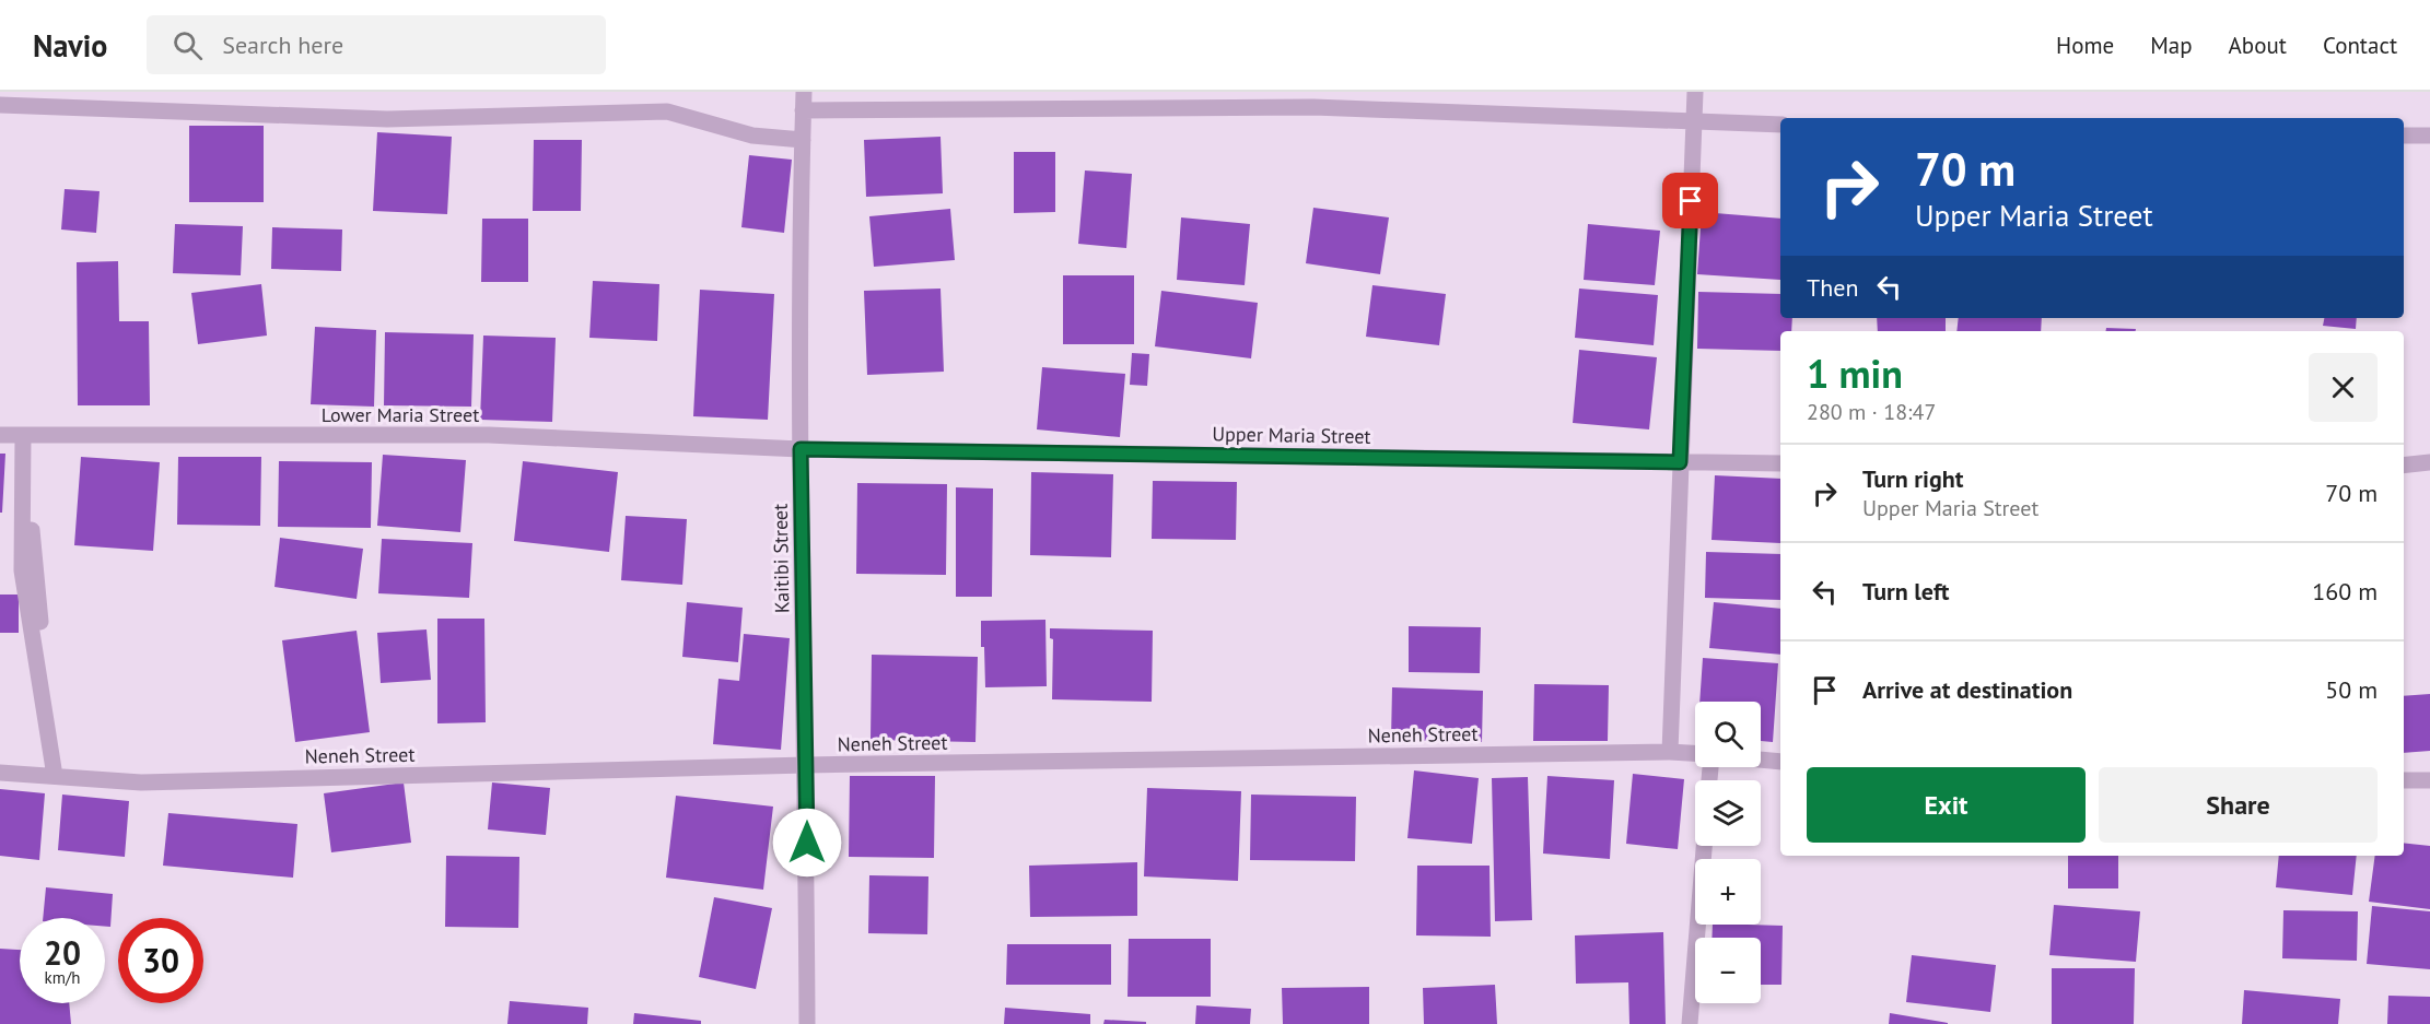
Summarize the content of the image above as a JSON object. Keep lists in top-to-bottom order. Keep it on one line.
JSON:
{"streets":{"street":["Lower Maria Street","Upper Maria Street","Kaitibi Street","Neneh Street"]},"crossings":[["Lower Maria Street","Upper Maria Street"],["Lower Maria Street","Kaitibi Street"],["Upper Maria Street","Kaitibi Street"],["Kaitibi Street","Neneh Street"]],"page":{"header":"Navio","search":"Search here","nav":["Home","Map","About","Contact"],"turn":["70 m","Upper Maria Street"],"then":"Then","heading":["1 min","280 m · 18:47"],"list":[{"name":"Turn right","note":"Upper Maria Street","value":"70 m"},{"name":"Turn left","value":"160 m"},{"name":"Arrive at destination","value":"50 m"}],"map_buttons":["+","−"],"buttons":["Exit","Share"],"speed":"20 km/h","limit":"30"}}
